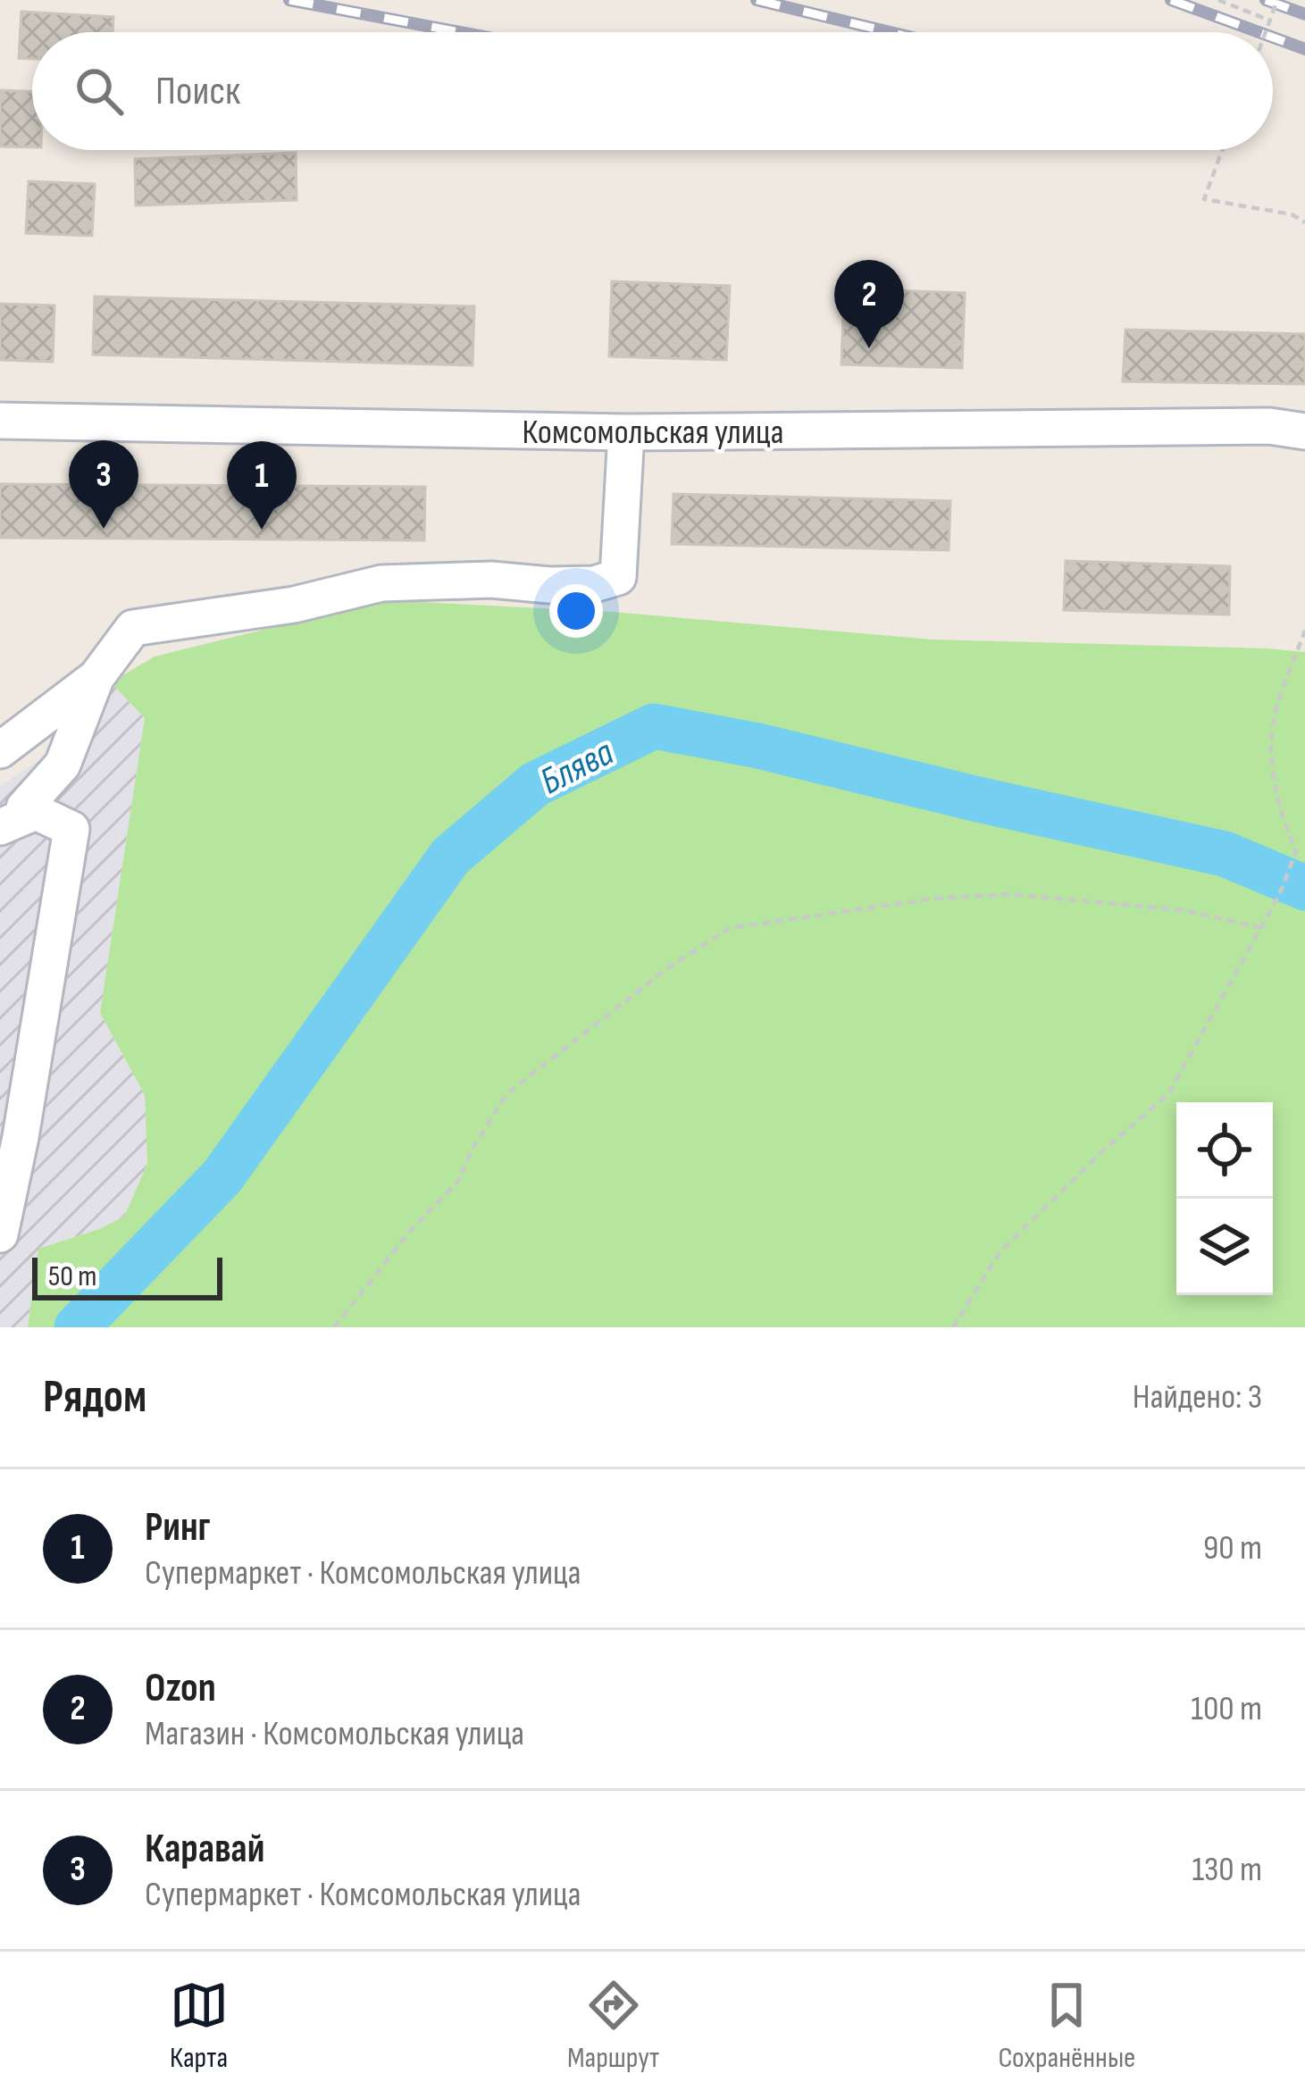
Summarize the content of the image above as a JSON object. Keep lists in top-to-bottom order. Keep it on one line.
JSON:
{"streets":{"street":["Комсомольская улица"]},"water":["Блява"],"scale_bar":"50 m","page":{"search":"Поиск","pins":["2","3","1"],"scale":"50 m","heading":["Рядом","Найдено: 3"],"list":[{"mark":"1","name":"Ринг","note":"Супермаркет · Комсомольская улица","value":"90 m"},{"mark":"2","name":"Ozon","note":"Магазин · Комсомольская улица","value":"100 m"},{"mark":"3","name":"Каравай","note":"Супермаркет · Комсомольская улица","value":"130 m"}],"nav":["Карта","Маршрут","Сохранённые"]}}
